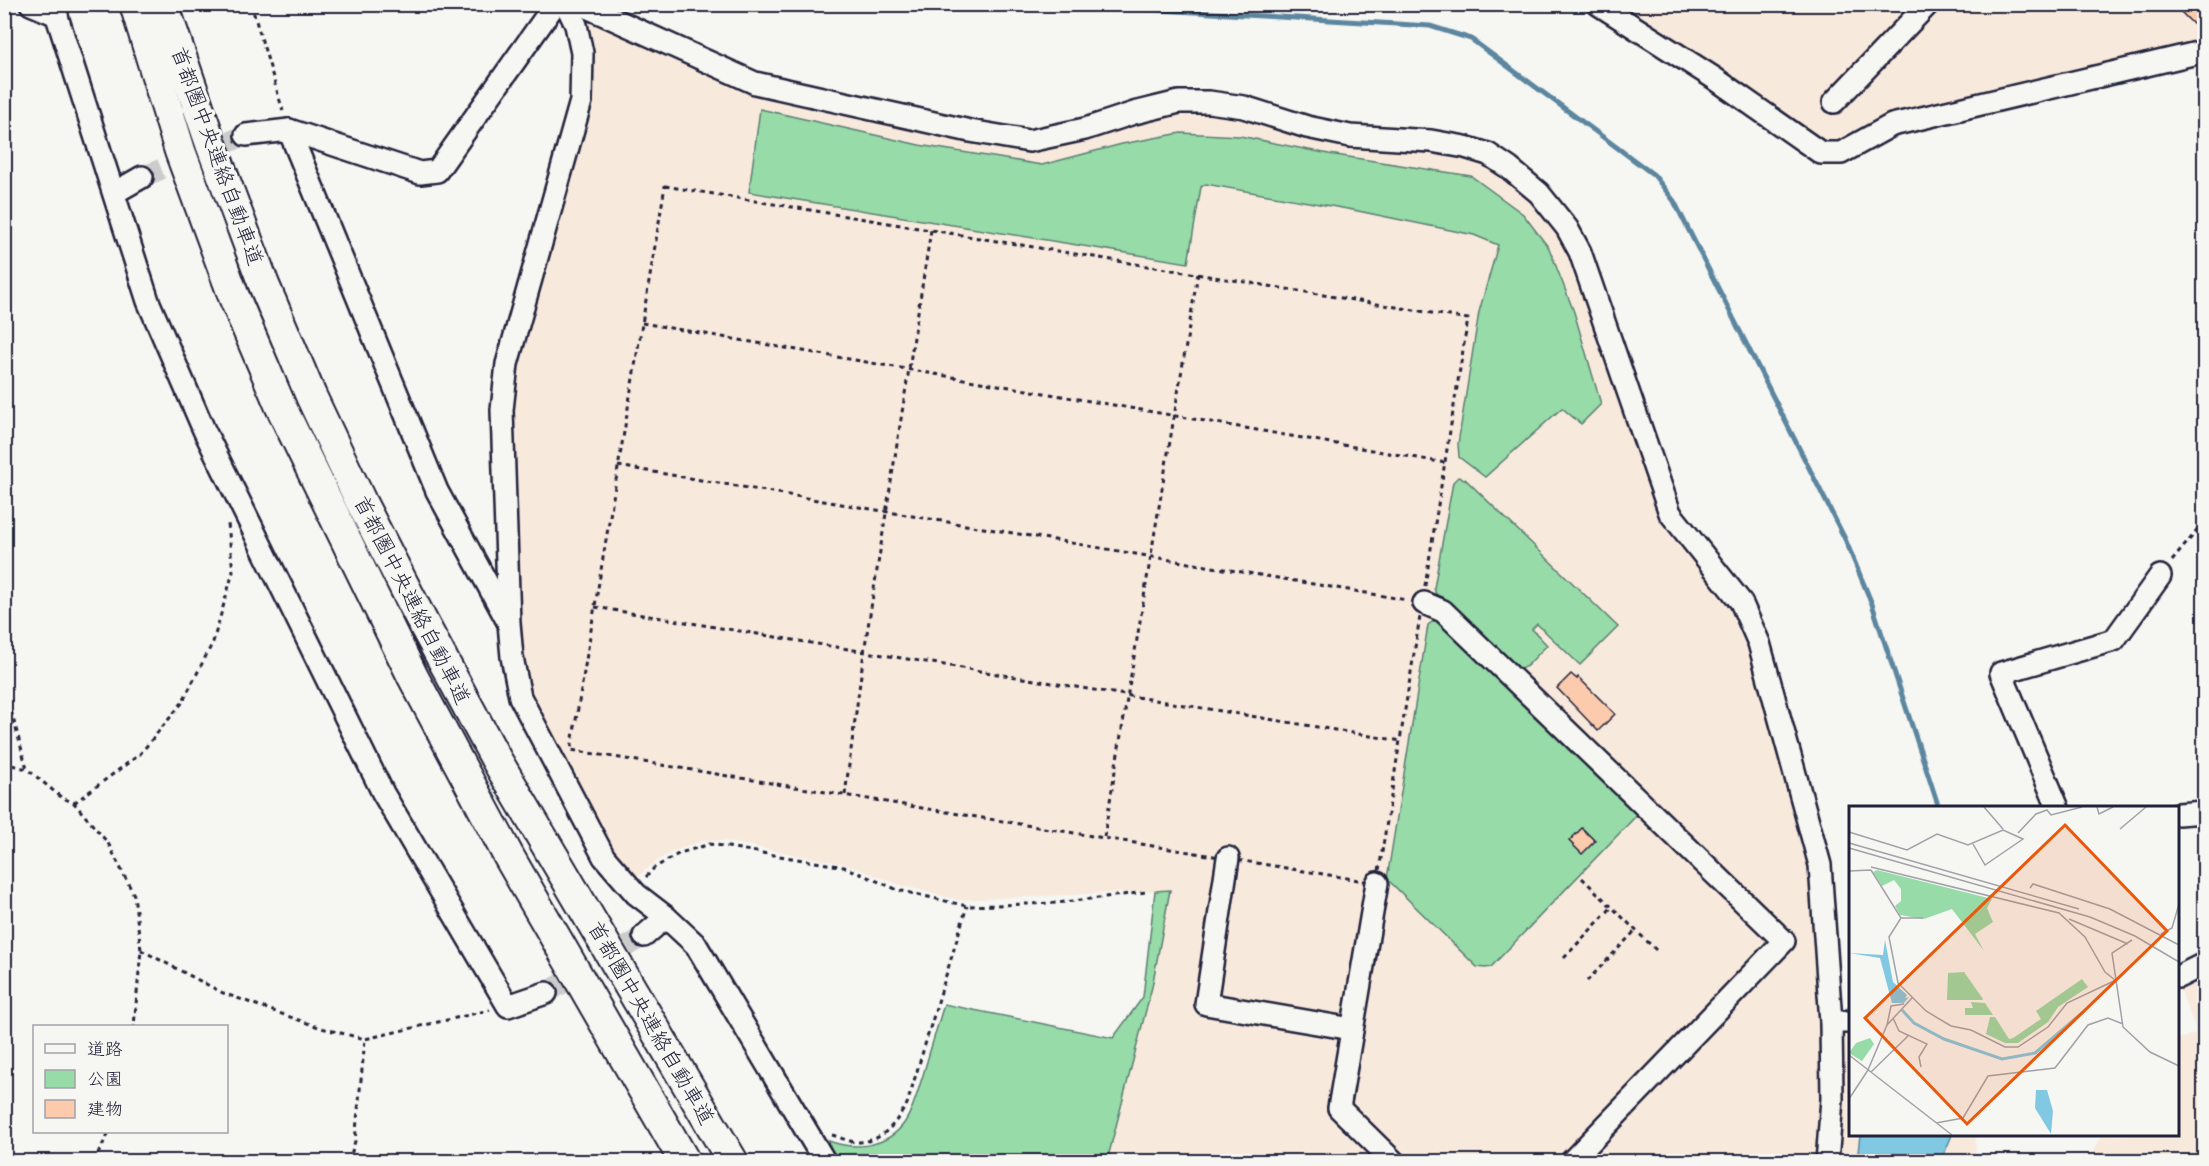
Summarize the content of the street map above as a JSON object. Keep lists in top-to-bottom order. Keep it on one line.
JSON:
{"streets":{"highway":["首都圏中央連絡自動車道"]},"legend":["道路","公園","建物"]}
